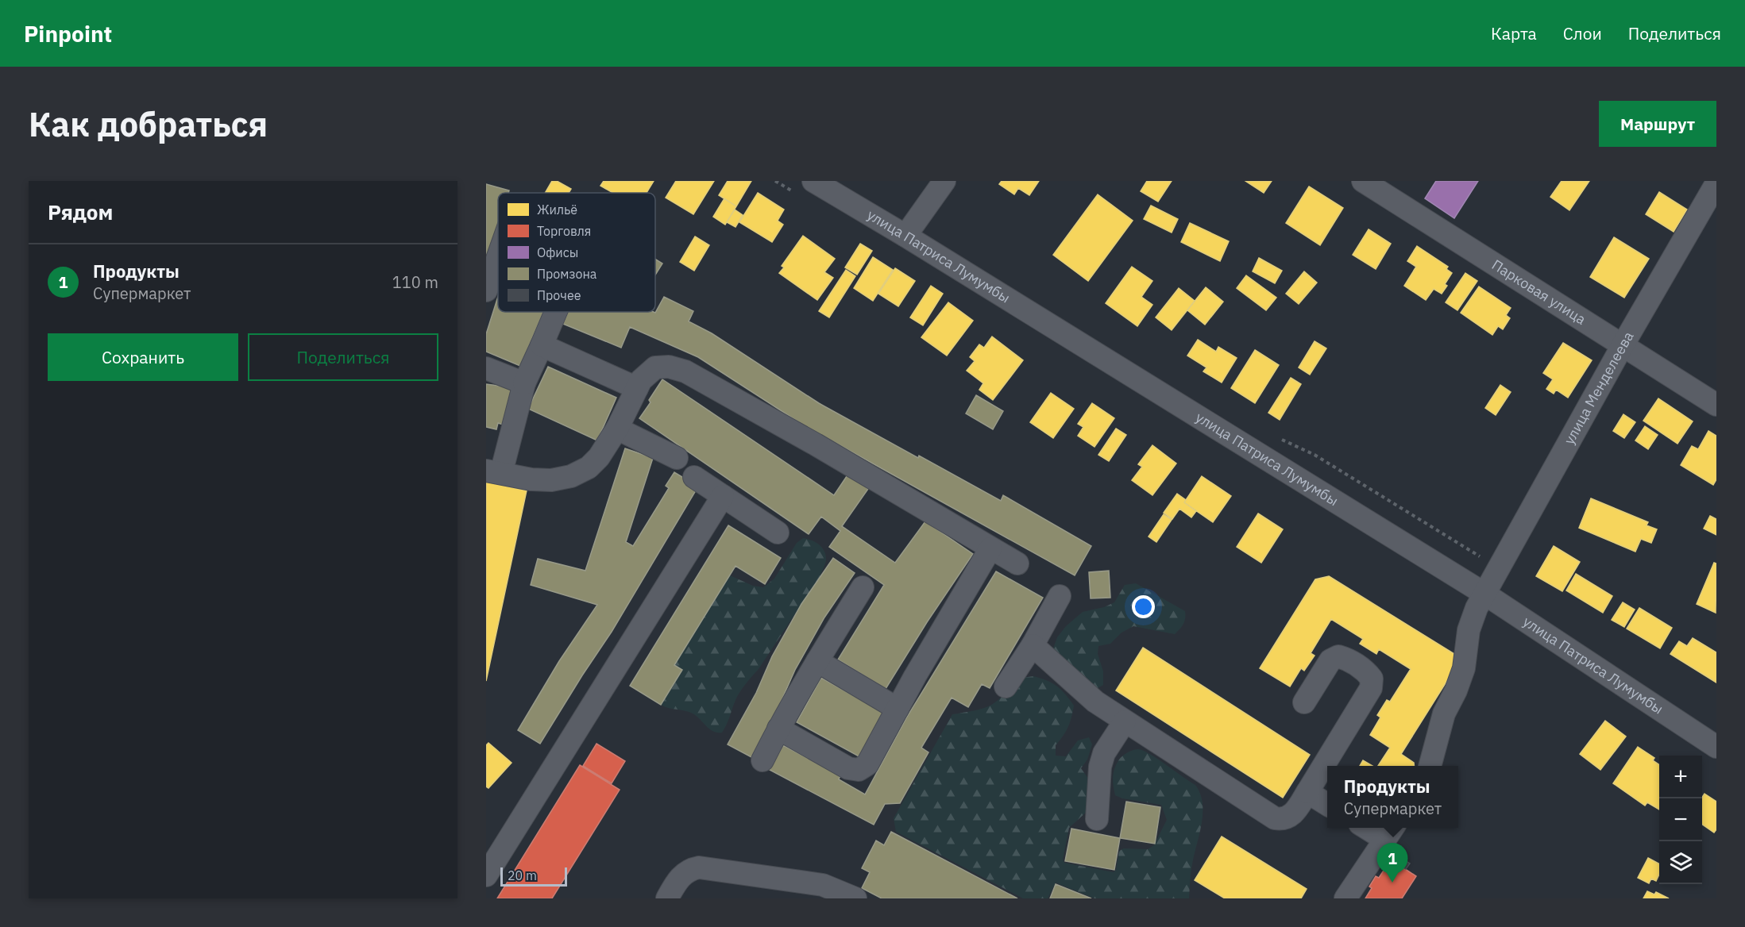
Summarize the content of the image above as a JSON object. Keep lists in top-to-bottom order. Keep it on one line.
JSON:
{"streets":{"street":["улица Патриса Лумумбы","Парковая улица","улица Менделеева"]},"crossings":[["улица Патриса Лумумбы","улица Менделеева"],["Парковая улица","улица Менделеева"]],"legend":["Жильё","Торговля","Офисы","Промзона","Прочее"],"scale_bar":"20 m","page":{"header":"Pinpoint","nav":["Карта","Слои","Поделиться"],"buttons":["Маршрут",["Сохранить","Поделиться"]],"title":"Как добраться","heading":"Рядом","list":[{"mark":"1","name":"Продукты","note":"Супермаркет","value":"110 m"}],"map_buttons":["+","−"],"popup":["Продукты","Супермаркет"],"pins":"1","scale":"20 m"}}
